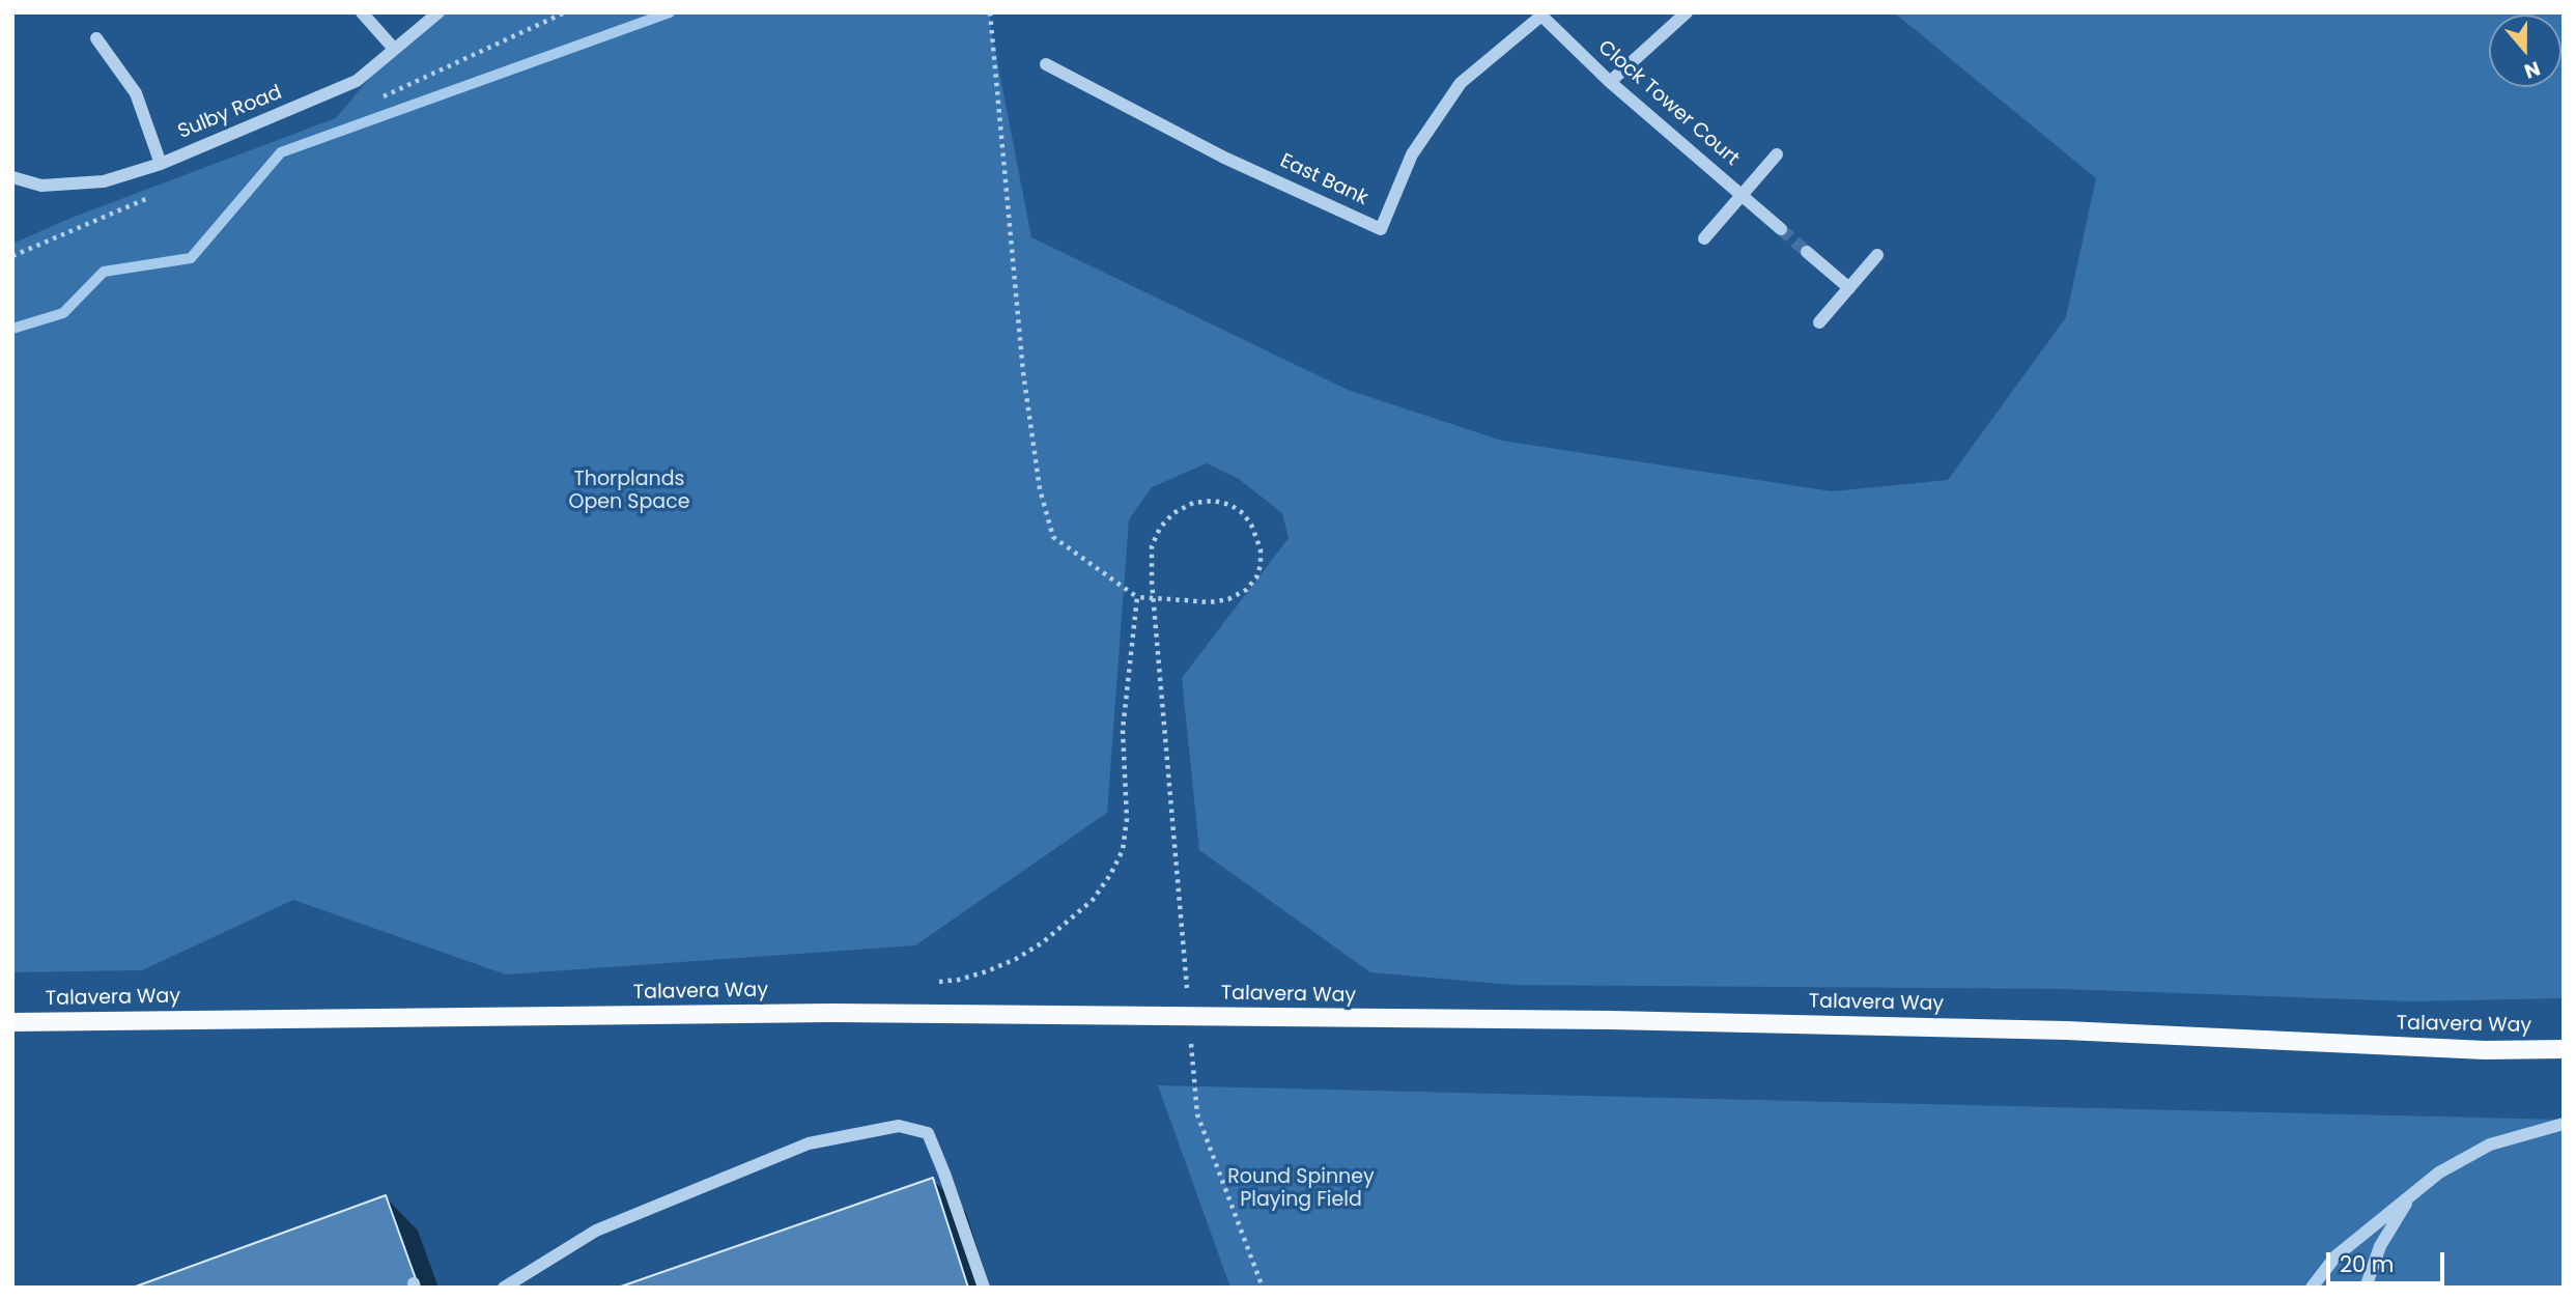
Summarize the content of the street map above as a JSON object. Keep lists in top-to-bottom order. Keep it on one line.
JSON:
{"streets":{"main road":["Talavera Way"],"street":["Clock Tower Court","Sulby Road","East Bank"]},"crossings":[["Clock Tower Court","East Bank"]],"parks":["Thorplands Open Space","Round Spinney Playing Field"],"scale_bar":"20 m","north":"bottom"}
